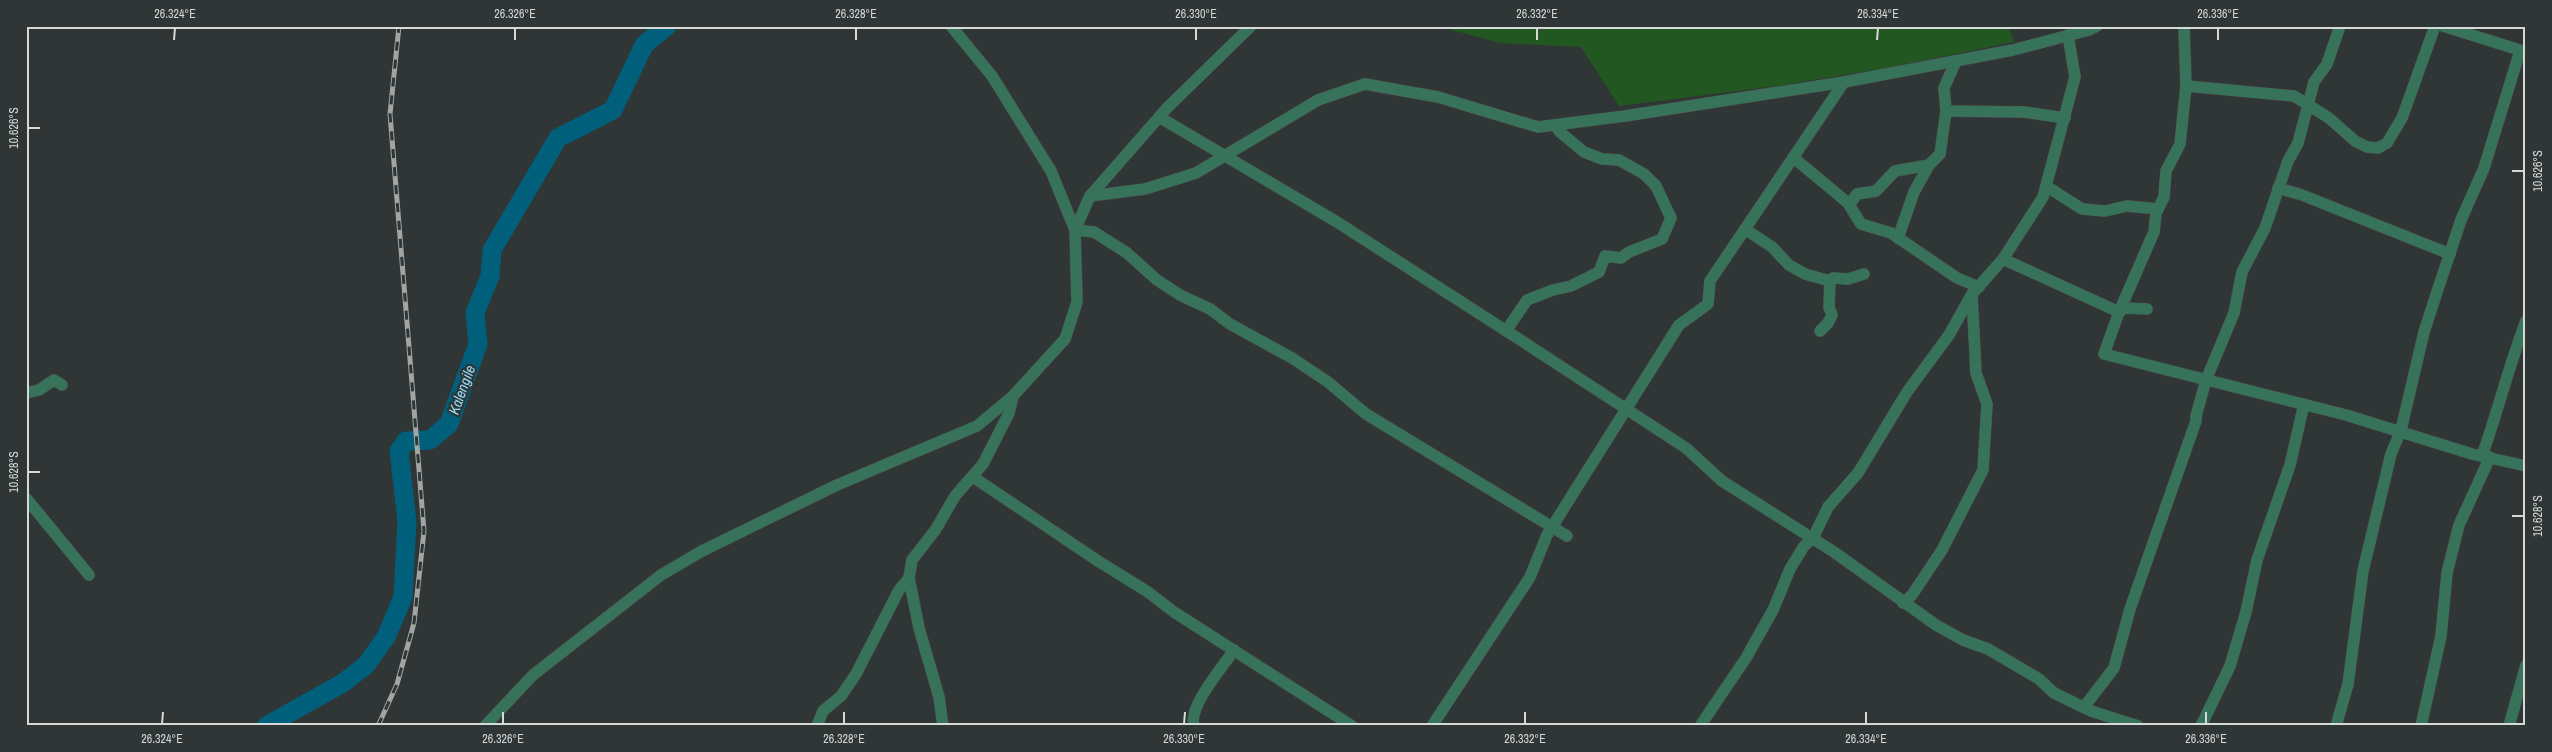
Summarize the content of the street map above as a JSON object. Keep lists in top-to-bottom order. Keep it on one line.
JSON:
{"water":["Kalengile"],"coordinates":["26.324°E","26.326°E","26.328°E","26.330°E","26.332°E","26.334°E","26.336°E","10.626°S","10.628°S"]}
